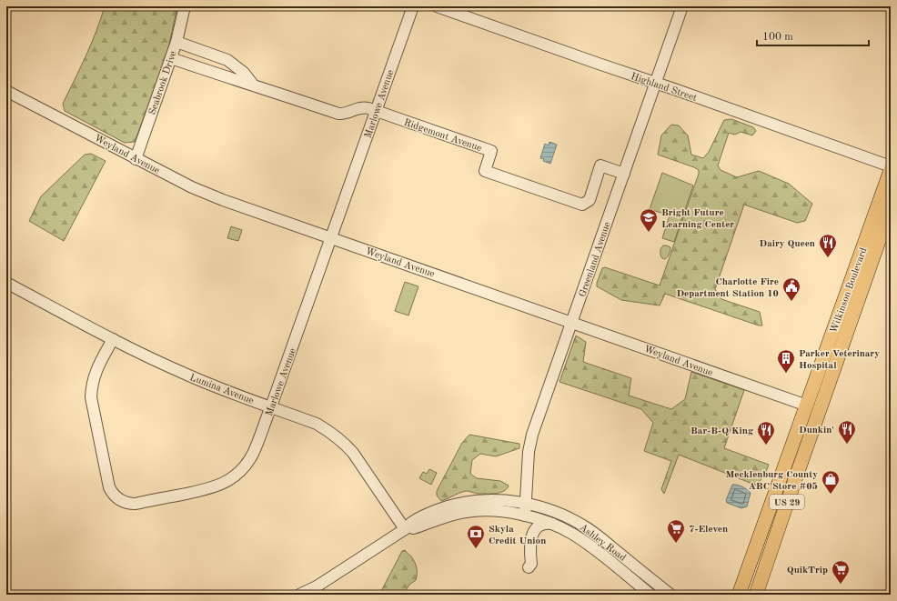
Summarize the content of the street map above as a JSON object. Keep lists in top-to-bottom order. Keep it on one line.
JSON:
{"streets":{"main road":["Wilkinson Boulevard","US 29"],"street":["Seabrook Drive","Highland Street","Marlowe Avenue","Ridgemont Avenue","Weyland Avenue","Greenland Avenue","Lumina Avenue","Ashley Road"]},"crossings":[["Seabrook Drive","Ridgemont Avenue"],["Seabrook Drive","Weyland Avenue"],["Highland Street","Greenland Avenue"],["Marlowe Avenue","Ridgemont Avenue"],["Marlowe Avenue","Weyland Avenue"],["Marlowe Avenue","Lumina Avenue"],["Ridgemont Avenue","Greenland Avenue"],["Weyland Avenue","Greenland Avenue"],["Weyland Avenue","Wilkinson Boulevard"],["Greenland Avenue","Ashley Road"],["Lumina Avenue","Ashley Road"]],"places":{"school or university":["Bright Future Learning Center"],"restaurant":["Dairy Queen","Dunkin'","Bar-B-Q King"],"public building":["Charlotte Fire Department Station 10"],"building":["Parker Veterinary Hospital"],"shop":["Mecklenburg County ABC Store #05"],"supermarket":["7-Eleven","QuikTrip"],"bank":["Skyla Credit Union"]},"scale_bar":"100 m"}
